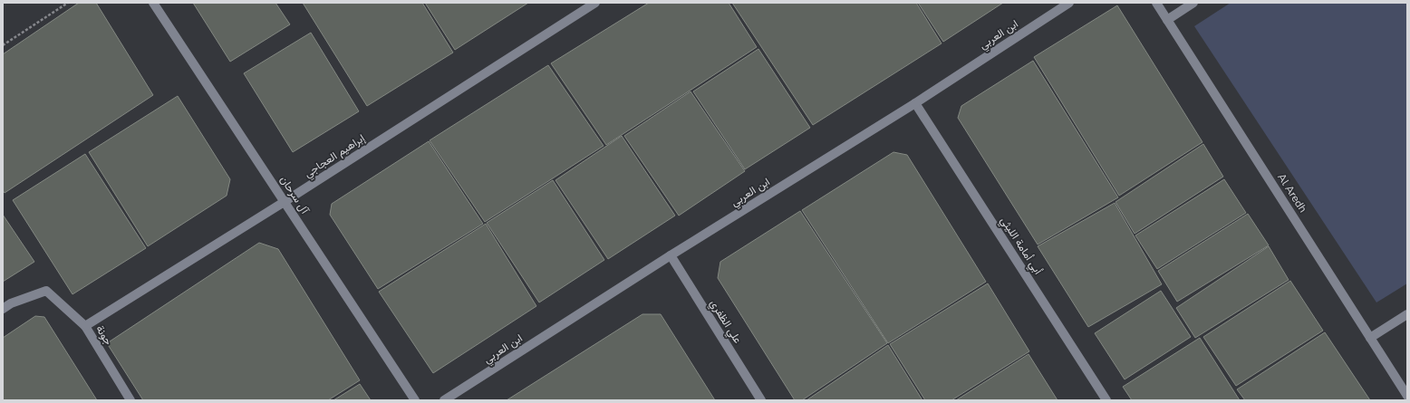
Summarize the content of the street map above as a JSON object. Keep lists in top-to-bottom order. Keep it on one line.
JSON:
{"streets":{"street":["ابن العربي","إبراهيم العجاجي","Al Aredh","آل سرحان","أبي أمامة الليثي","علي الظفري","جونة"]},"crossings":[["ابن العربي","أبي أمامة الليثي"],["ابن العربي","علي الظفري"],["إبراهيم العجاجي","آل سرحان"],["إبراهيم العجاجي","جونة"]]}
